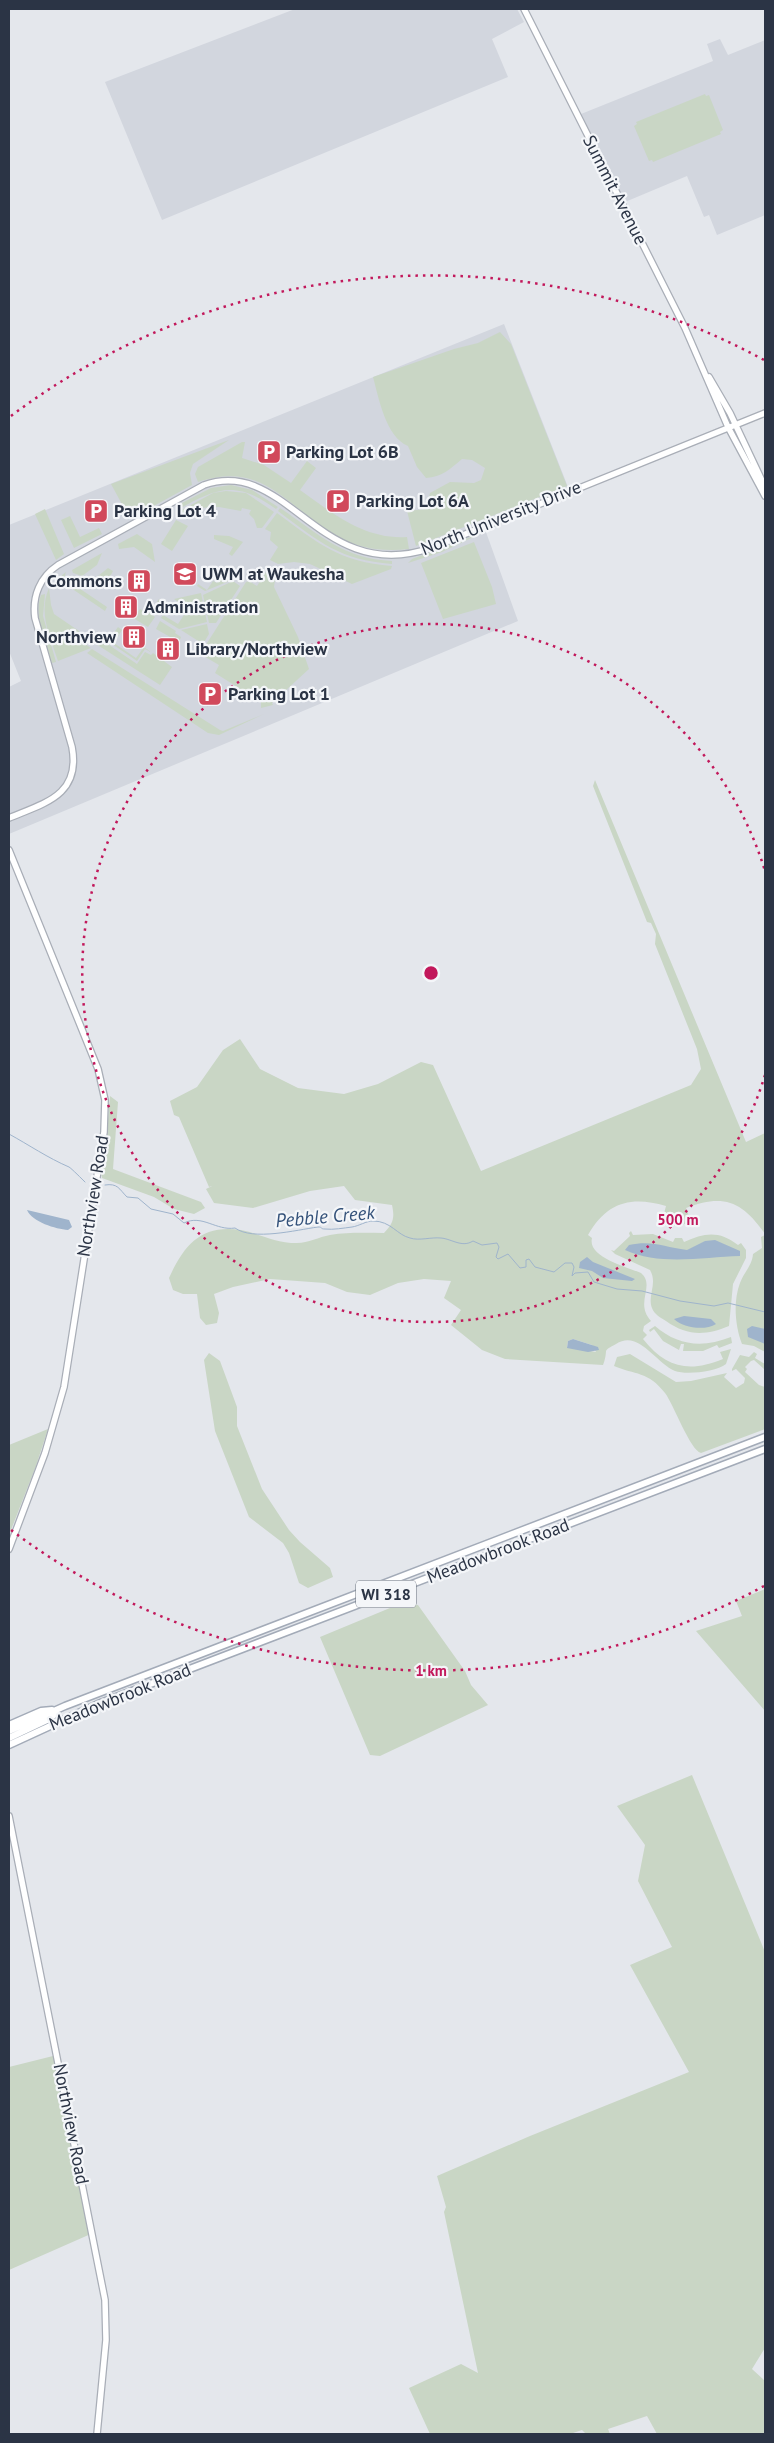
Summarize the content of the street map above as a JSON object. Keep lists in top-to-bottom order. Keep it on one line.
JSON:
{"streets":{"main road":["Meadowbrook Road","WI 318"],"street":["Summit Avenue","North University Drive","Northview Road"]},"crossings":[["Summit Avenue","North University Drive"]],"water":["Pebble Creek"],"places":{"parking":["Parking Lot 6B","Parking Lot 6A","Parking Lot 4","Parking Lot 1"],"school or university":["UWM at Waukesha"],"building":["Commons","Administration","Northview","Library/Northview"]},"rings":["500 m","1 km"]}
